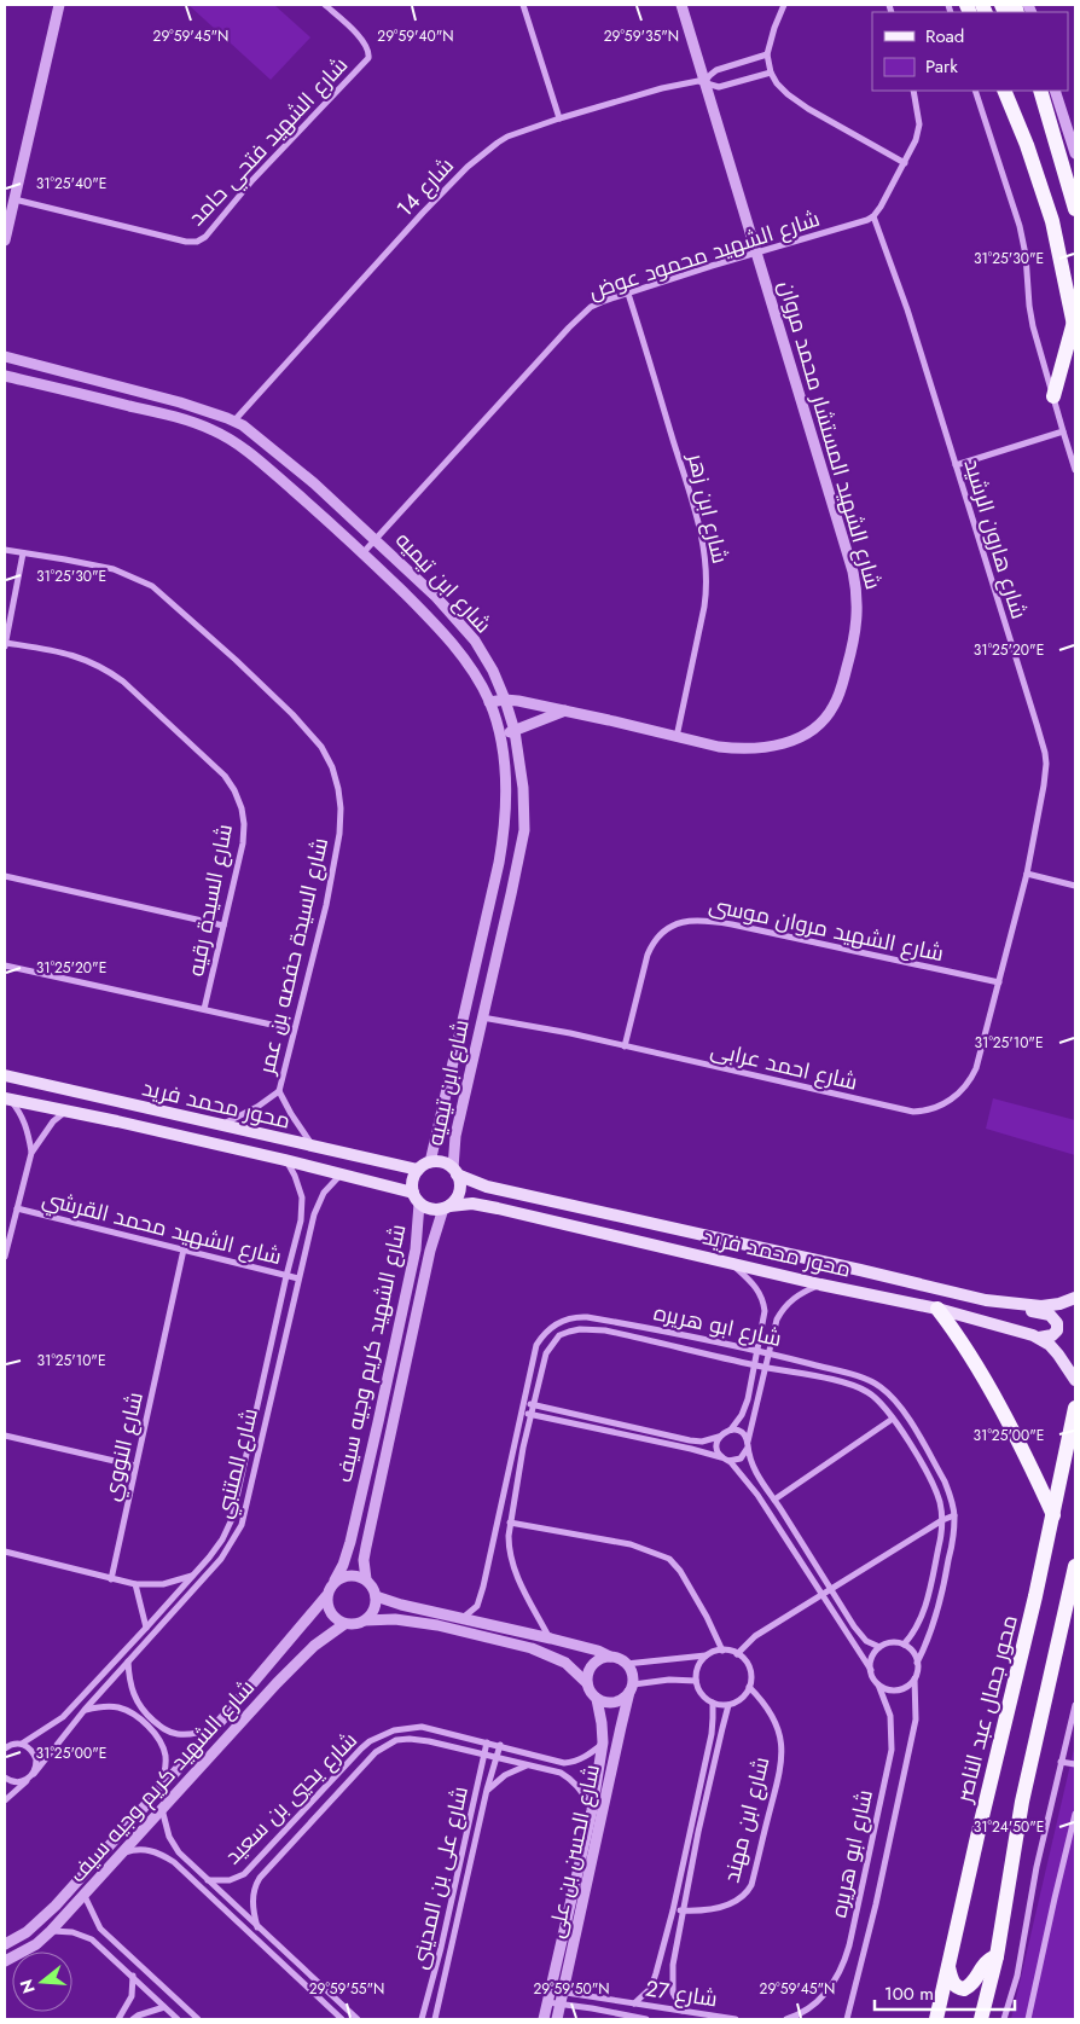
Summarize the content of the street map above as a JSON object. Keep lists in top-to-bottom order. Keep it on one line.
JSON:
{"streets":{"main road":["محور محمد فريد","محور جمال عبد الناصر"],"street":["شارع الشهيد فتحي حامد","شارع 14","شارع الشهيد محمود عوض","شارع الشهيد المستشار محمد مروان","شارع ابن زهر","شارع هارون الرشيد","شارع ابن تيميه","شارع السيدة رقيه","شارع الشهيد مروان موسى","شارع السيدة حفصه بن عمر","شارع احمد عرابى","شارع الشهيد محمد القرشي","شارع ابو هريره","شارع الشهيد كريم وجيه سيف","شارع النووي","شارع المتنبي","شارع يحيي بن سعيد","شارع ابن مهند","شارع الحسن بن على","شارع على بن المدينى","شارع 27"]},"crossings":[["شارع 14","شارع الشهيد المستشار محمد مروان"],["شارع 14","شارع ابن تيميه"],["شارع الشهيد محمود عوض","شارع الشهيد المستشار محمد مروان"],["شارع الشهيد محمود عوض","شارع ابن زهر"],["شارع الشهيد محمود عوض","شارع هارون الرشيد"],["شارع الشهيد محمود عوض","شارع ابن تيميه"],["شارع الشهيد المستشار محمد مروان","شارع ابن زهر"],["شارع الشهيد المستشار محمد مروان","شارع ابن تيميه"],["شارع هارون الرشيد","شارع الشهيد مروان موسى"],["شارع هارون الرشيد","شارع احمد عرابى"],["شارع ابن تيميه","شارع احمد عرابى"],["شارع ابن تيميه","محور محمد فريد"],["شارع ابن تيميه","شارع الشهيد كريم وجيه سيف"],["شارع الشهيد مروان موسى","شارع احمد عرابى"],["محور محمد فريد","شارع الشهيد كريم وجيه سيف"],["محور محمد فريد","شارع المتنبي"],["شارع الشهيد محمد القرشي","شارع النووي"],["شارع الشهيد محمد القرشي","شارع المتنبي"],["شارع يحيي بن سعيد","شارع الحسن بن على"],["شارع يحيي بن سعيد","شارع على بن المدينى"],["شارع الحسن بن على","شارع 27"]],"legend":["Road","Park"],"scale_bar":"100 m","north":"left","coordinates":["29°59'45\"N","29°59'40\"N","29°59'35\"N","31°25'40\"E","31°25'30\"E","31°25'20\"E","31°25'10\"E","31°25'00\"E","31°24'50\"E","29°59'55\"N","29°59'50\"N"]}
